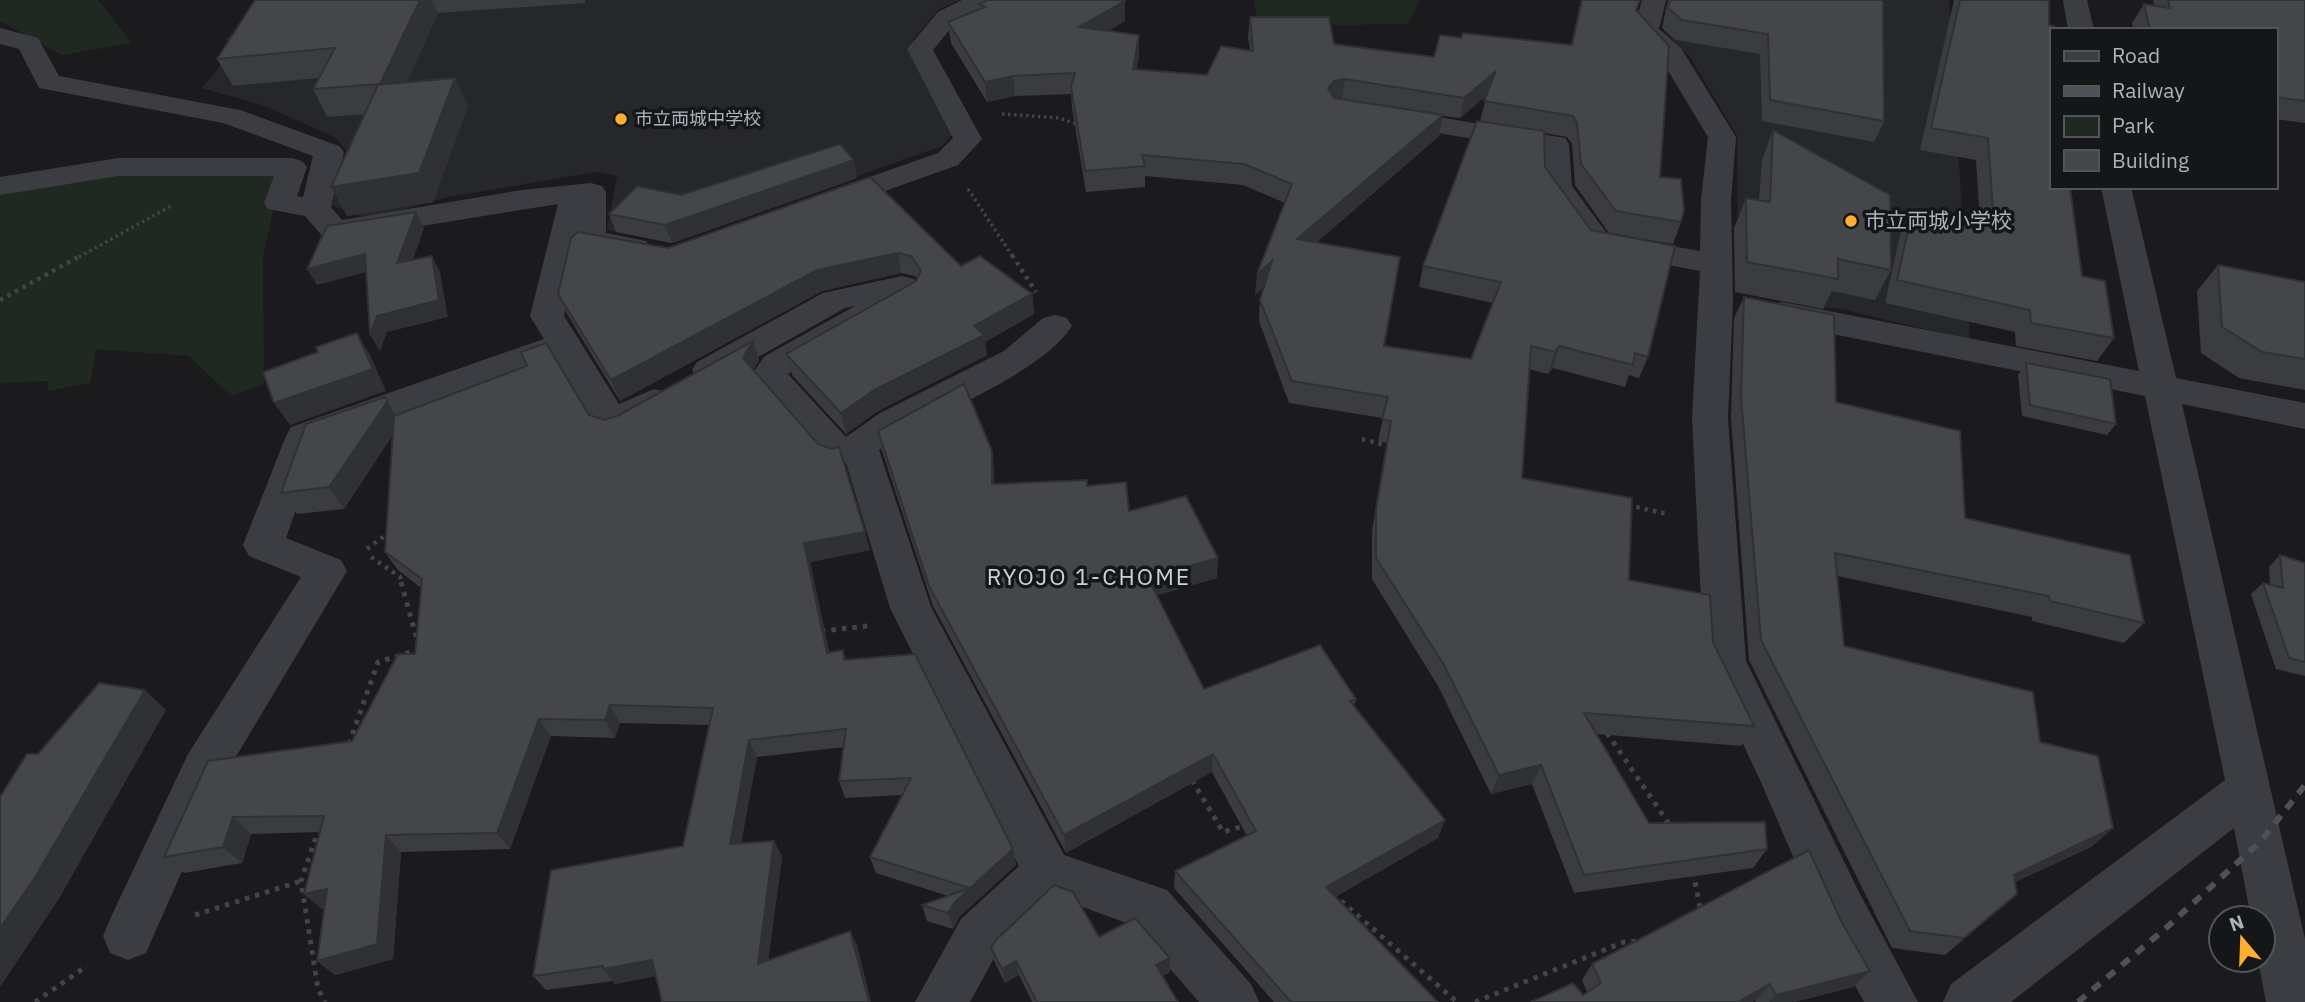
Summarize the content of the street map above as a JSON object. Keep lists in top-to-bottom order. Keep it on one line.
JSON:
{"districts":["RYOJO 1-CHOME"],"places":["市立両城中学校","市立両城小学校"],"legend":["Road","Railway","Park","Building"],"north":"top"}
